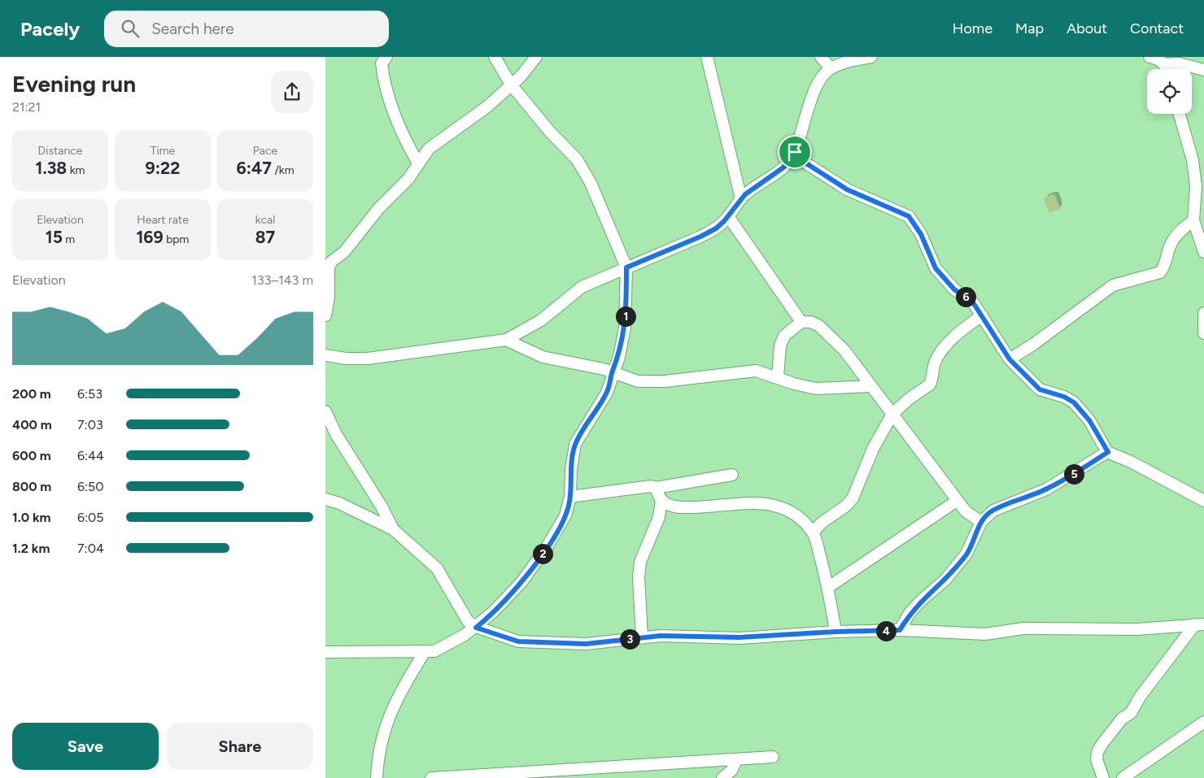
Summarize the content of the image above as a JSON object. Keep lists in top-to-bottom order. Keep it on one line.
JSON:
{"page":{"header":"Pacely","search":"Search here","nav":["Home","Map","About","Contact"],"heading":["Evening run","21:21"],"stats":[["Distance","1.38 km"],["Time","9:22"],["Pace","6:47 /km"],["Elevation","15 m"],["Heart rate","169 bpm"],["kcal","87"]],"chart":["Elevation","133–143 m"],"pins":["6","1","5","2","4","3"],"list":[{"name":"200 m","note":"6:53"},{"name":"400 m","note":"7:03"},{"name":"600 m","note":"6:44"},{"name":"800 m","note":"6:50"},{"name":"1.0 km","note":"6:05"},{"name":"1.2 km","note":"7:04"}],"buttons":["Save","Share"]}}
